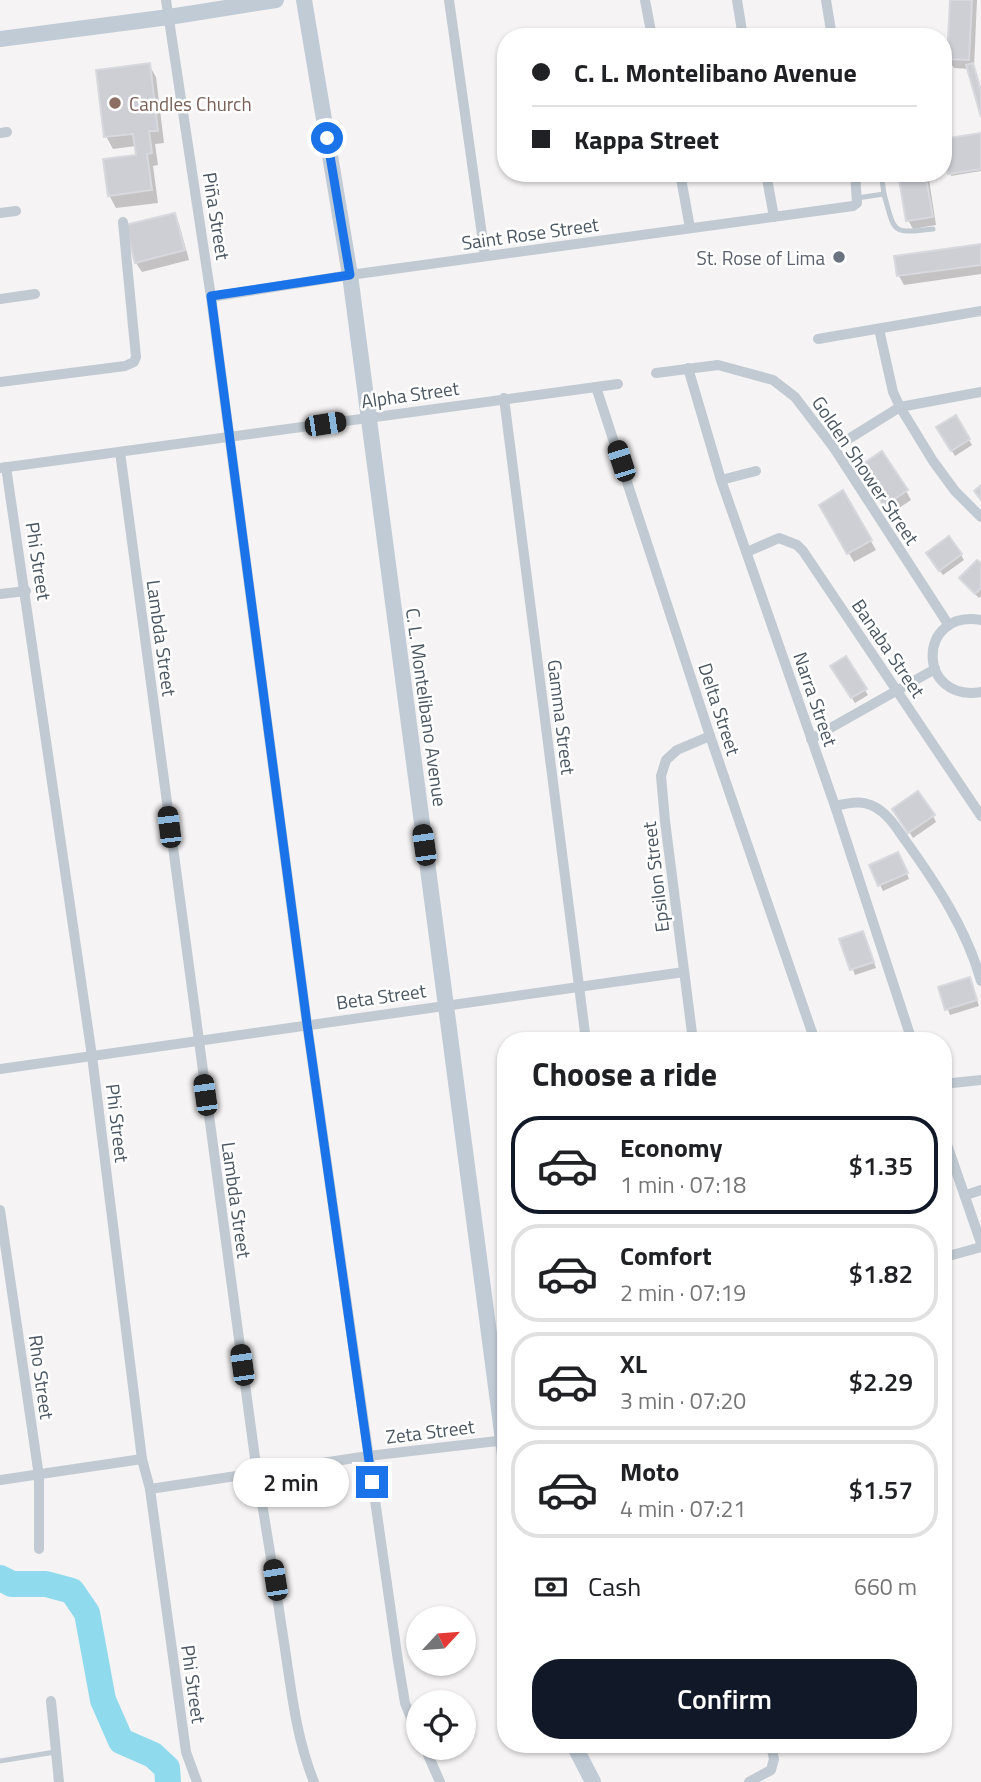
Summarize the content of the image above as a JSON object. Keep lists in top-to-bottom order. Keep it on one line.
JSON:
{"streets":{"street":["Piña Street","Saint Rose Street","Alpha Street","Golden Shower Street","Phi Street","Lambda Street","Banaba Street","Narra Street","C. L. Montelibano Avenue","Delta Street","Gamma Street","Epsilon Street","Beta Street","Rho Street","Zeta Street"]},"crossings":[["Piña Street","Saint Rose Street"],["Piña Street","Alpha Street"],["Piña Street","Beta Street"],["Piña Street","Zeta Street"],["Saint Rose Street","C. L. Montelibano Avenue"],["Alpha Street","Phi Street"],["Alpha Street","Lambda Street"],["Alpha Street","C. L. Montelibano Avenue"],["Alpha Street","Delta Street"],["Alpha Street","Gamma Street"],["Golden Shower Street","Narra Street"],["Phi Street","Beta Street"],["Phi Street","Zeta Street"],["Lambda Street","Beta Street"],["Lambda Street","Zeta Street"],["Banaba Street","Narra Street"],["C. L. Montelibano Avenue","Beta Street"],["Delta Street","Epsilon Street"],["Gamma Street","Beta Street"],["Epsilon Street","Beta Street"]],"places":["Candles Church","St. Rose of Lima"],"north":"top right","page":{"banner":["C. L. Montelibano Avenue","Kappa Street"],"heading":"Choose a ride","list":[{"name":"Economy","note":"1 min · 07:18","value":"$1.35"},{"name":"Comfort","note":"2 min · 07:19","value":"$1.82"},{"name":"XL","note":"3 min · 07:20","value":"$2.29"},{"name":"Moto","note":"4 min · 07:21","value":"$1.57"}],"bubble":"2 min","pay":["Cash","660 m"],"buttons":"Confirm"}}
